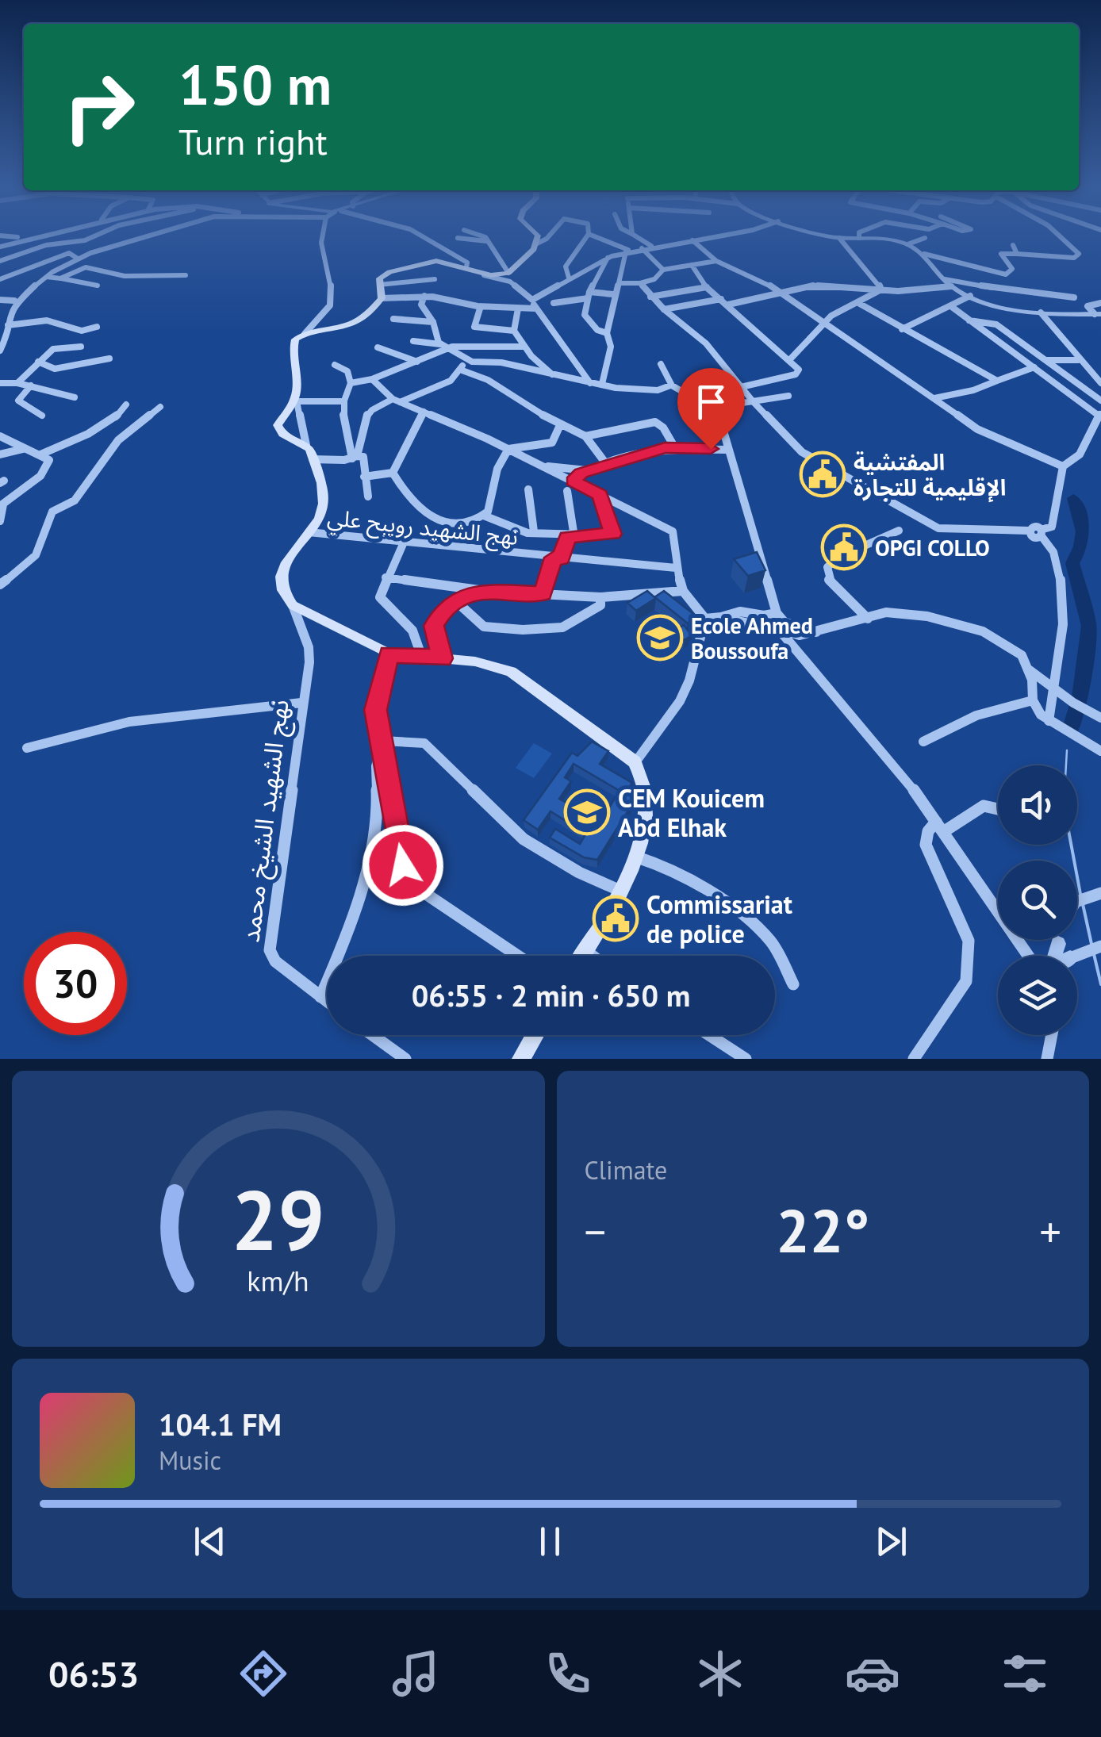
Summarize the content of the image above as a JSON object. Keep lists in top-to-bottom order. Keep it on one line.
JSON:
{"streets":{"street":["نهج الشهيد رويبح علي","نهج الشهيد الشيخ محمد"]},"places":{"public building":["المفتشية الإقليمية للتجارة","OPGI COLLO","Commissariat de police"],"school or university":["Ecole Ahmed Boussoufa","CEM Kouicem Abd Elhak"]},"page":{"turn":["150 m","Turn right"],"limit":"30","trip":"06:55 · 2 min · 650 m","tile":"Climate","heat":["−","22°","+"],"song":["104.1 FM","Music"],"tabs":"06:53","gauge":["29","km/h"]}}
